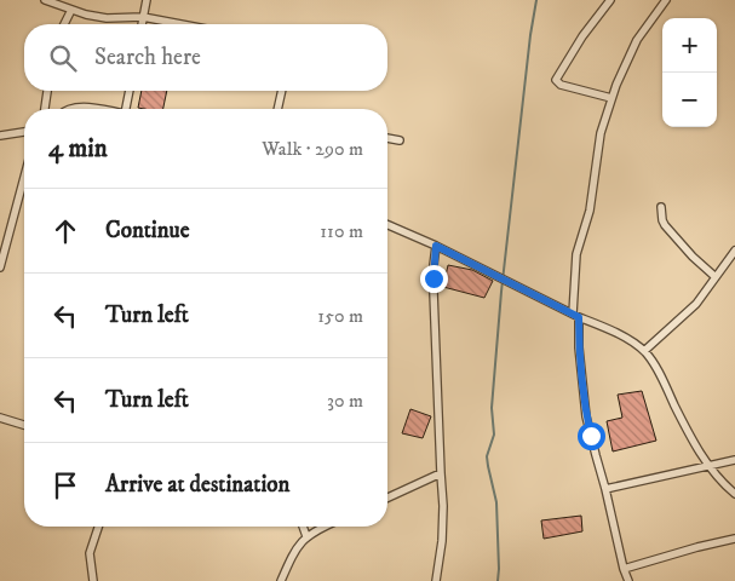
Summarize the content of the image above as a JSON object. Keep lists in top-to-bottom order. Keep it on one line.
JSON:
{"page":{"map_buttons":["+","−"],"search":"Search here","heading":["4 min","Walk · 290 m"],"list":[["Continue","110 m"],["Turn left","150 m"],["Turn left","30 m"],"Arrive at destination"]}}
